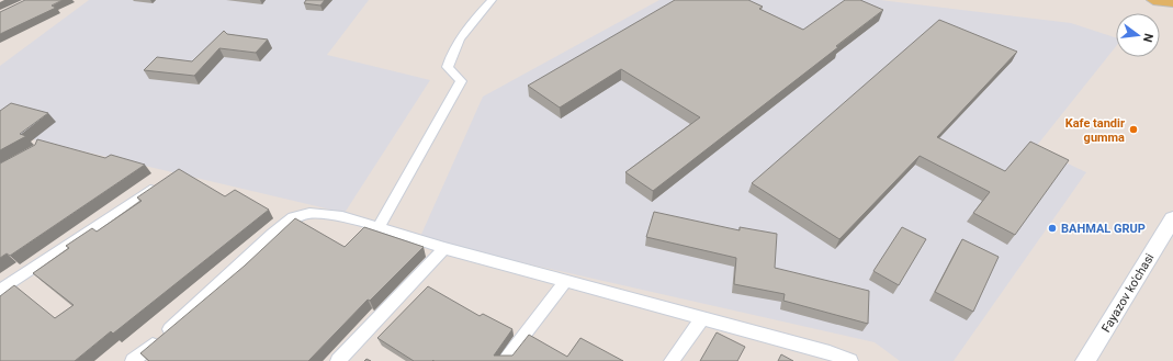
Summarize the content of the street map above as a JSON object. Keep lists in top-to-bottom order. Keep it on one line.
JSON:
{"streets":{"main road":["Fayazov ko'chasi"]},"places":["Kafe tandir gumma","BAHMAL GRUP"],"north":"right"}
